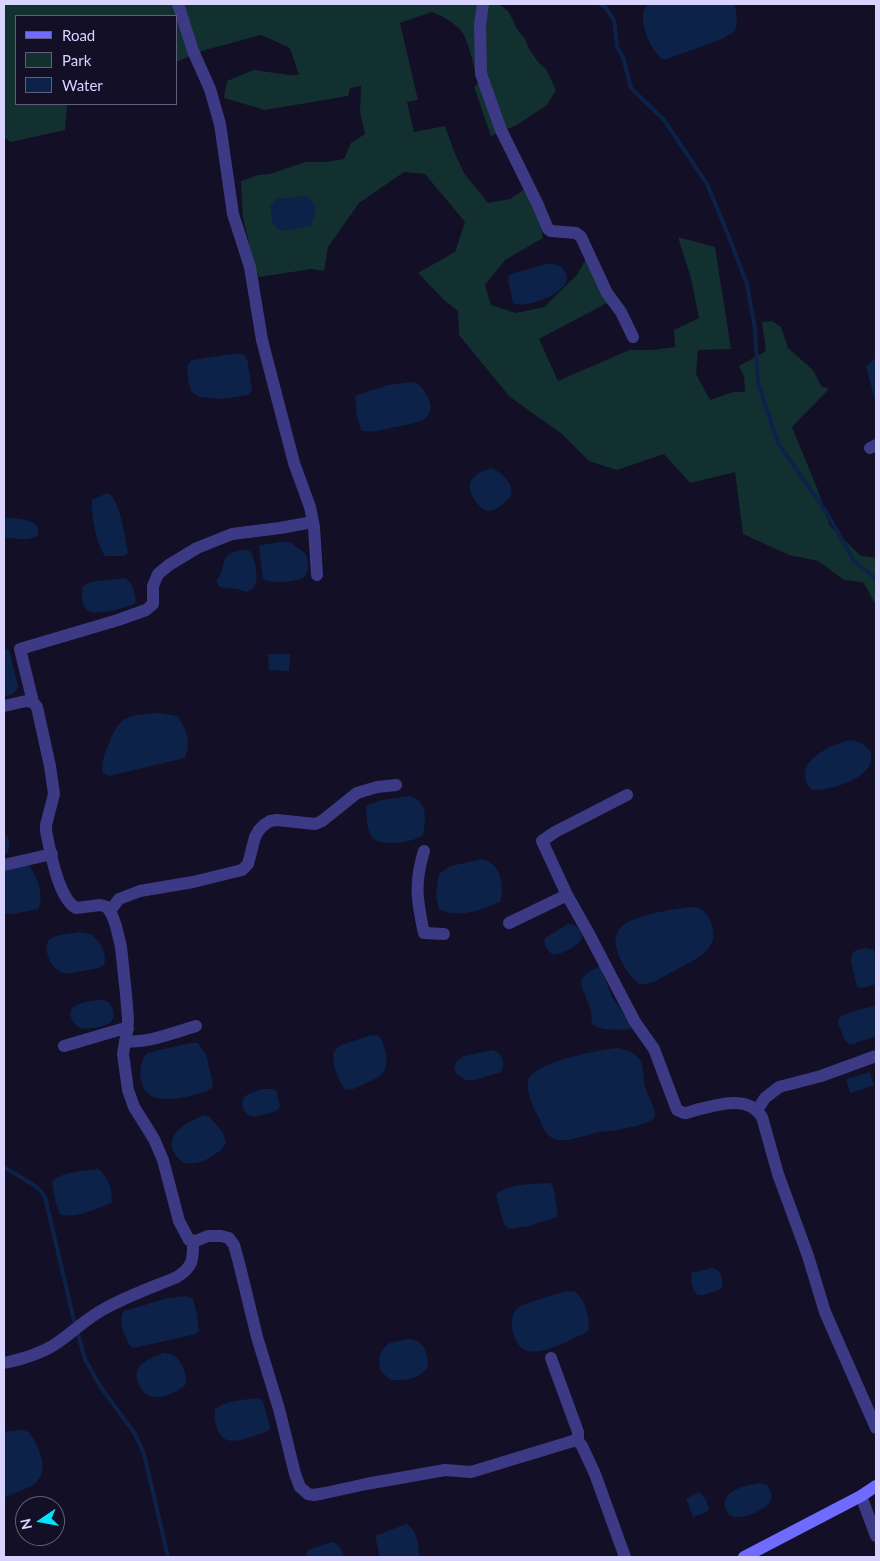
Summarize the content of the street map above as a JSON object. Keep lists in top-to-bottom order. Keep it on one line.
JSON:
{"legend":["Road","Park","Water"],"north":"left"}
